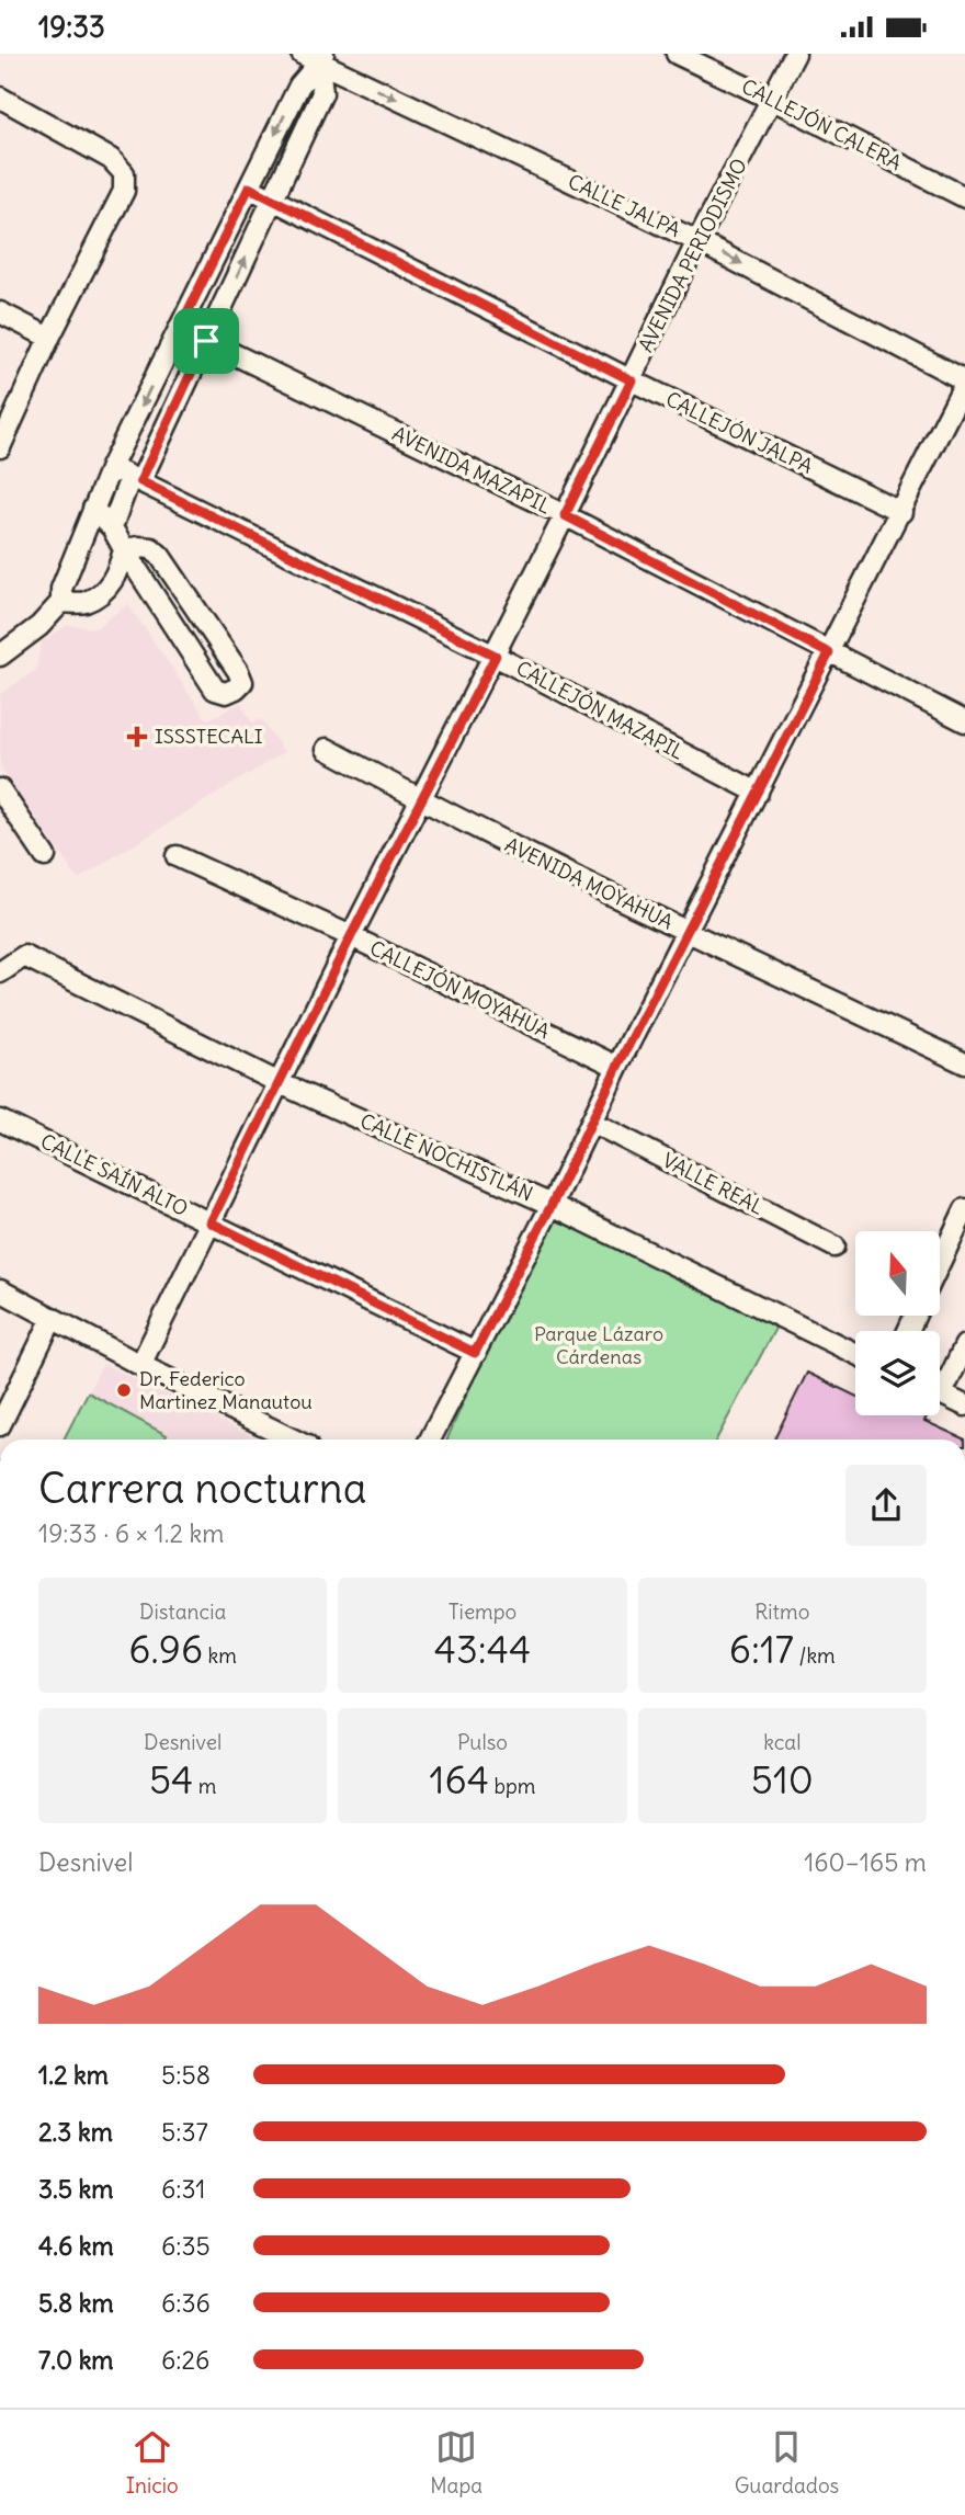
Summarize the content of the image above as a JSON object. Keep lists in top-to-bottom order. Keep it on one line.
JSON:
{"streets":{"street":["CALLEJÓN CALERA","CALLE JALPA","AVENIDA PERIODISMO","CALLEJÓN JALPA","AVENIDA MAZAPIL","CALLEJÓN MAZAPIL","AVENIDA MOYAHUA","CALLEJÓN MOYAHUA","CALLE NOCHISTLÁN","CALLE SAÍN ALTO","VALLE REAL"]},"crossings":[["CALLEJÓN CALERA","AVENIDA PERIODISMO"],["CALLE JALPA","AVENIDA PERIODISMO"],["AVENIDA PERIODISMO","CALLEJÓN JALPA"],["AVENIDA PERIODISMO","AVENIDA MAZAPIL"],["AVENIDA PERIODISMO","CALLEJÓN MAZAPIL"],["AVENIDA PERIODISMO","AVENIDA MOYAHUA"],["AVENIDA PERIODISMO","CALLEJÓN MOYAHUA"],["AVENIDA PERIODISMO","CALLE NOCHISTLÁN"],["AVENIDA PERIODISMO","CALLE SAÍN ALTO"]],"one_way":["CALLE JALPA"],"parks":["Parque Lázaro Cárdenas"],"places":{"health":["ISSSTECALI"],"other":["Dr. Federico Martinez Manautou"]},"north":"top","page":{"status":"19:33","heading":["Carrera nocturna","19:33 · 6 × 1.2 km"],"stats":[["Distancia","6.96 km"],["Tiempo","43:44"],["Ritmo","6:17 /km"],["Desnivel","54 m"],["Pulso","164 bpm"],["kcal","510"]],"chart":["Desnivel","160–165 m"],"list":[{"name":"1.2 km","note":"5:58"},{"name":"2.3 km","note":"5:37"},{"name":"3.5 km","note":"6:31"},{"name":"4.6 km","note":"6:35"},{"name":"5.8 km","note":"6:36"},{"name":"7.0 km","note":"6:26"}],"tabs":["Inicio","Mapa","Guardados"]}}
